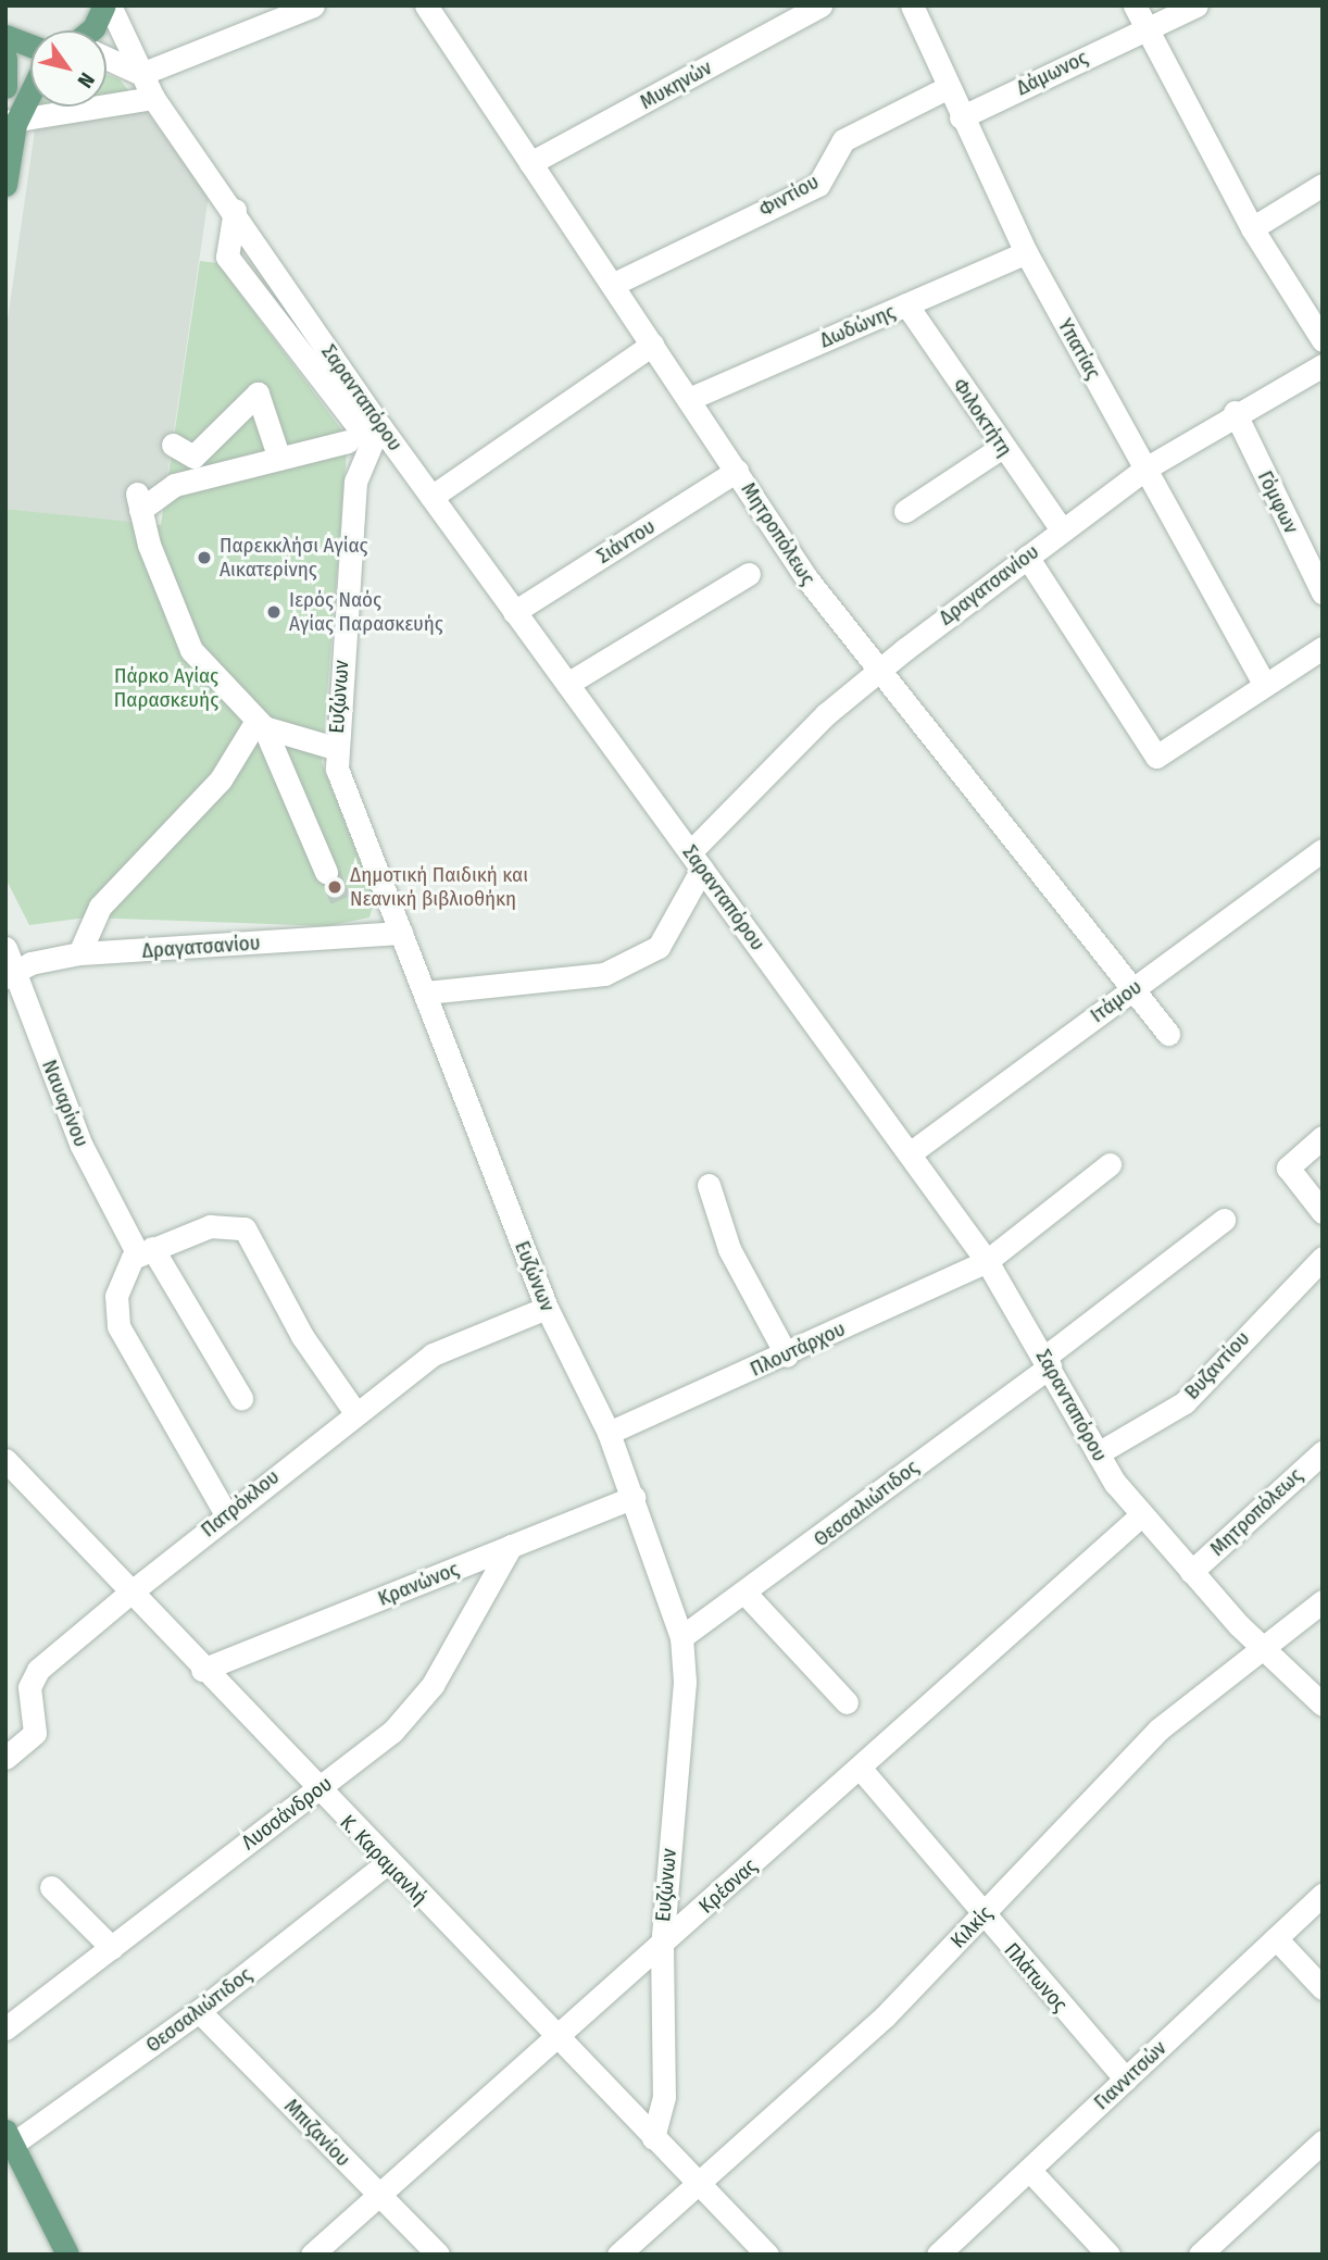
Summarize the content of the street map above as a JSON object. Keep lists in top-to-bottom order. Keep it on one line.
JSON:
{"streets":{"street":["Δάμωνος","Μυκηνών","Φιντίου","Δωδώνης","Υπατίας","Σαρανταπόρου","Φιλοκτήτη","Γόμφων","Μητροπόλεως","Σιάντου","Δραγατσανίου","Ευζώνων","Ιτάμου","Ναυαρίνου","Πλουτάρχου","Βυζαντίου","Πατρόκλου","Θεσσαλιώτιδος","Κρανώνος","Λυσσάνδρου","Κ. Καραμανλή","Κρέσνας","Κιλκίς","Πλάτωνος","Γιαννιτσών","Μπιζανίου"]},"crossings":[["Δάμωνος","Υπατίας"],["Μυκηνών","Μητροπόλεως"],["Φιντίου","Υπατίας"],["Φιντίου","Μητροπόλεως"],["Δωδώνης","Υπατίας"],["Δωδώνης","Φιλοκτήτη"],["Δωδώνης","Μητροπόλεως"],["Υπατίας","Δραγατσανίου"],["Σαρανταπόρου","Μητροπόλεως"],["Σαρανταπόρου","Σιάντου"],["Σαρανταπόρου","Δραγατσανίου"],["Σαρανταπόρου","Ευζώνων"],["Σαρανταπόρου","Ιτάμου"],["Σαρανταπόρου","Πλουτάρχου"],["Σαρανταπόρου","Βυζαντίου"],["Σαρανταπόρου","Θεσσαλιώτιδος"],["Σαρανταπόρου","Κρέσνας"],["Σαρανταπόρου","Κιλκίς"],["Φιλοκτήτη","Δραγατσανίου"],["Γόμφων","Δραγατσανίου"],["Μητροπόλεως","Σιάντου"],["Μητροπόλεως","Δραγατσανίου"],["Μητροπόλεως","Ιτάμου"],["Δραγατσανίου","Ευζώνων"],["Δραγατσανίου","Ναυαρίνου"],["Ευζώνων","Πλουτάρχου"],["Ευζώνων","Πατρόκλου"],["Ευζώνων","Θεσσαλιώτιδος"],["Ευζώνων","Κρανώνος"],["Ευζώνων","Κ. Καραμανλή"],["Ευζώνων","Κρέσνας"],["Πατρόκλου","Κ. Καραμανλή"],["Θεσσαλιώτιδος","Κ. Καραμανλή"],["Θεσσαλιώτιδος","Μπιζανίου"],["Κρανώνος","Λυσσάνδρου"],["Κρανώνος","Κ. Καραμανλή"],["Λυσσάνδρου","Κ. Καραμανλή"],["Κ. Καραμανλή","Κρέσνας"],["Κ. Καραμανλή","Κιλκίς"],["Κρέσνας","Πλάτωνος"],["Κρέσνας","Μπιζανίου"],["Κιλκίς","Πλάτωνος"],["Πλάτωνος","Γιαννιτσών"]],"parks":["Πάρκο Αγίας Παρασκευής"],"places":["Παρεκκλήσι Αγίας Αικατερίνης","Ιερός Ναός Αγίας Παρασκευής","Δημοτική Παιδική και Νεανική βιβλιοθήκη"],"north":"bottom right"}
